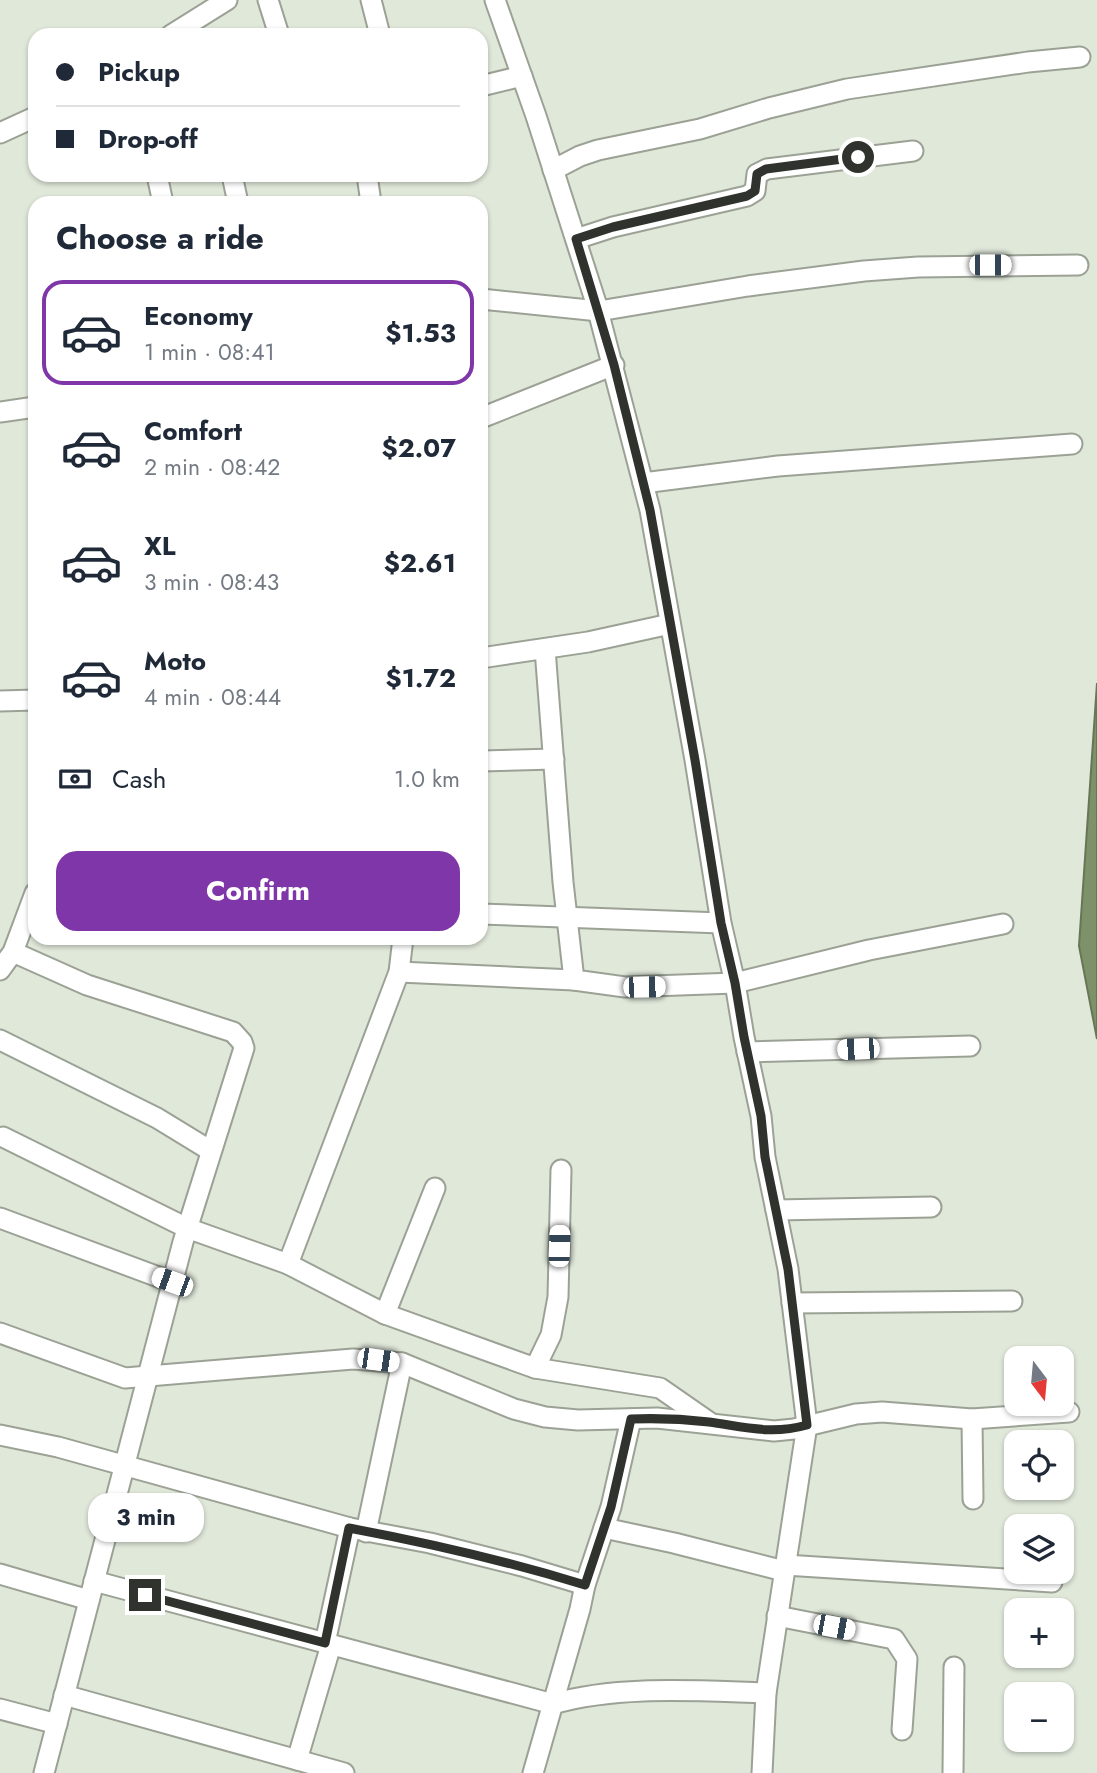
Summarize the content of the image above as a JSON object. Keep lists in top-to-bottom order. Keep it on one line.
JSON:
{"north":"bottom","page":{"banner":["Pickup","Drop-off"],"heading":"Choose a ride","list":[{"name":"Economy","note":"1 min · 08:41","value":"$1.53"},{"name":"Comfort","note":"2 min · 08:42","value":"$2.07"},{"name":"XL","note":"3 min · 08:43","value":"$2.61"},{"name":"Moto","note":"4 min · 08:44","value":"$1.72"}],"pay":["Cash","1.0 km"],"buttons":"Confirm","map_buttons":["+","−"],"bubble":"3 min"}}
